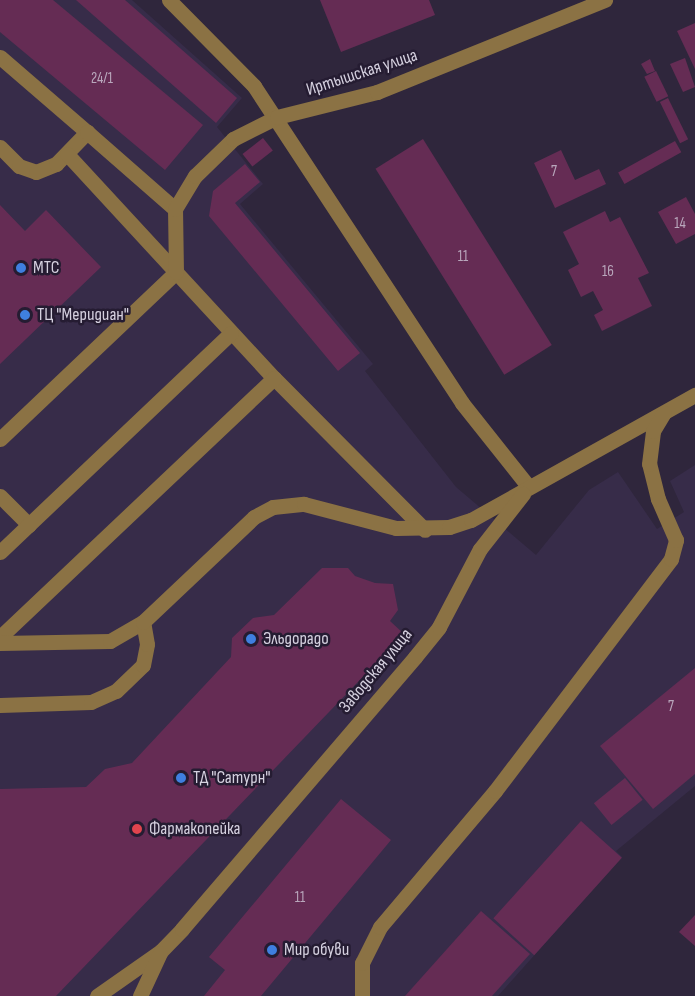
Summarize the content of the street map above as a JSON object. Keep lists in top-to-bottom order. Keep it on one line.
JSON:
{"streets":{"street":["Иртышская улица","Заводская улица"]},"places":["МТС","ТЦ \"Меридиан\"","Эльдорадо","ТД \"Сатурн\"","Фармакопейка","Мир обуви"],"house_numbers":["24/1","7","14","11","16","7","11"]}
